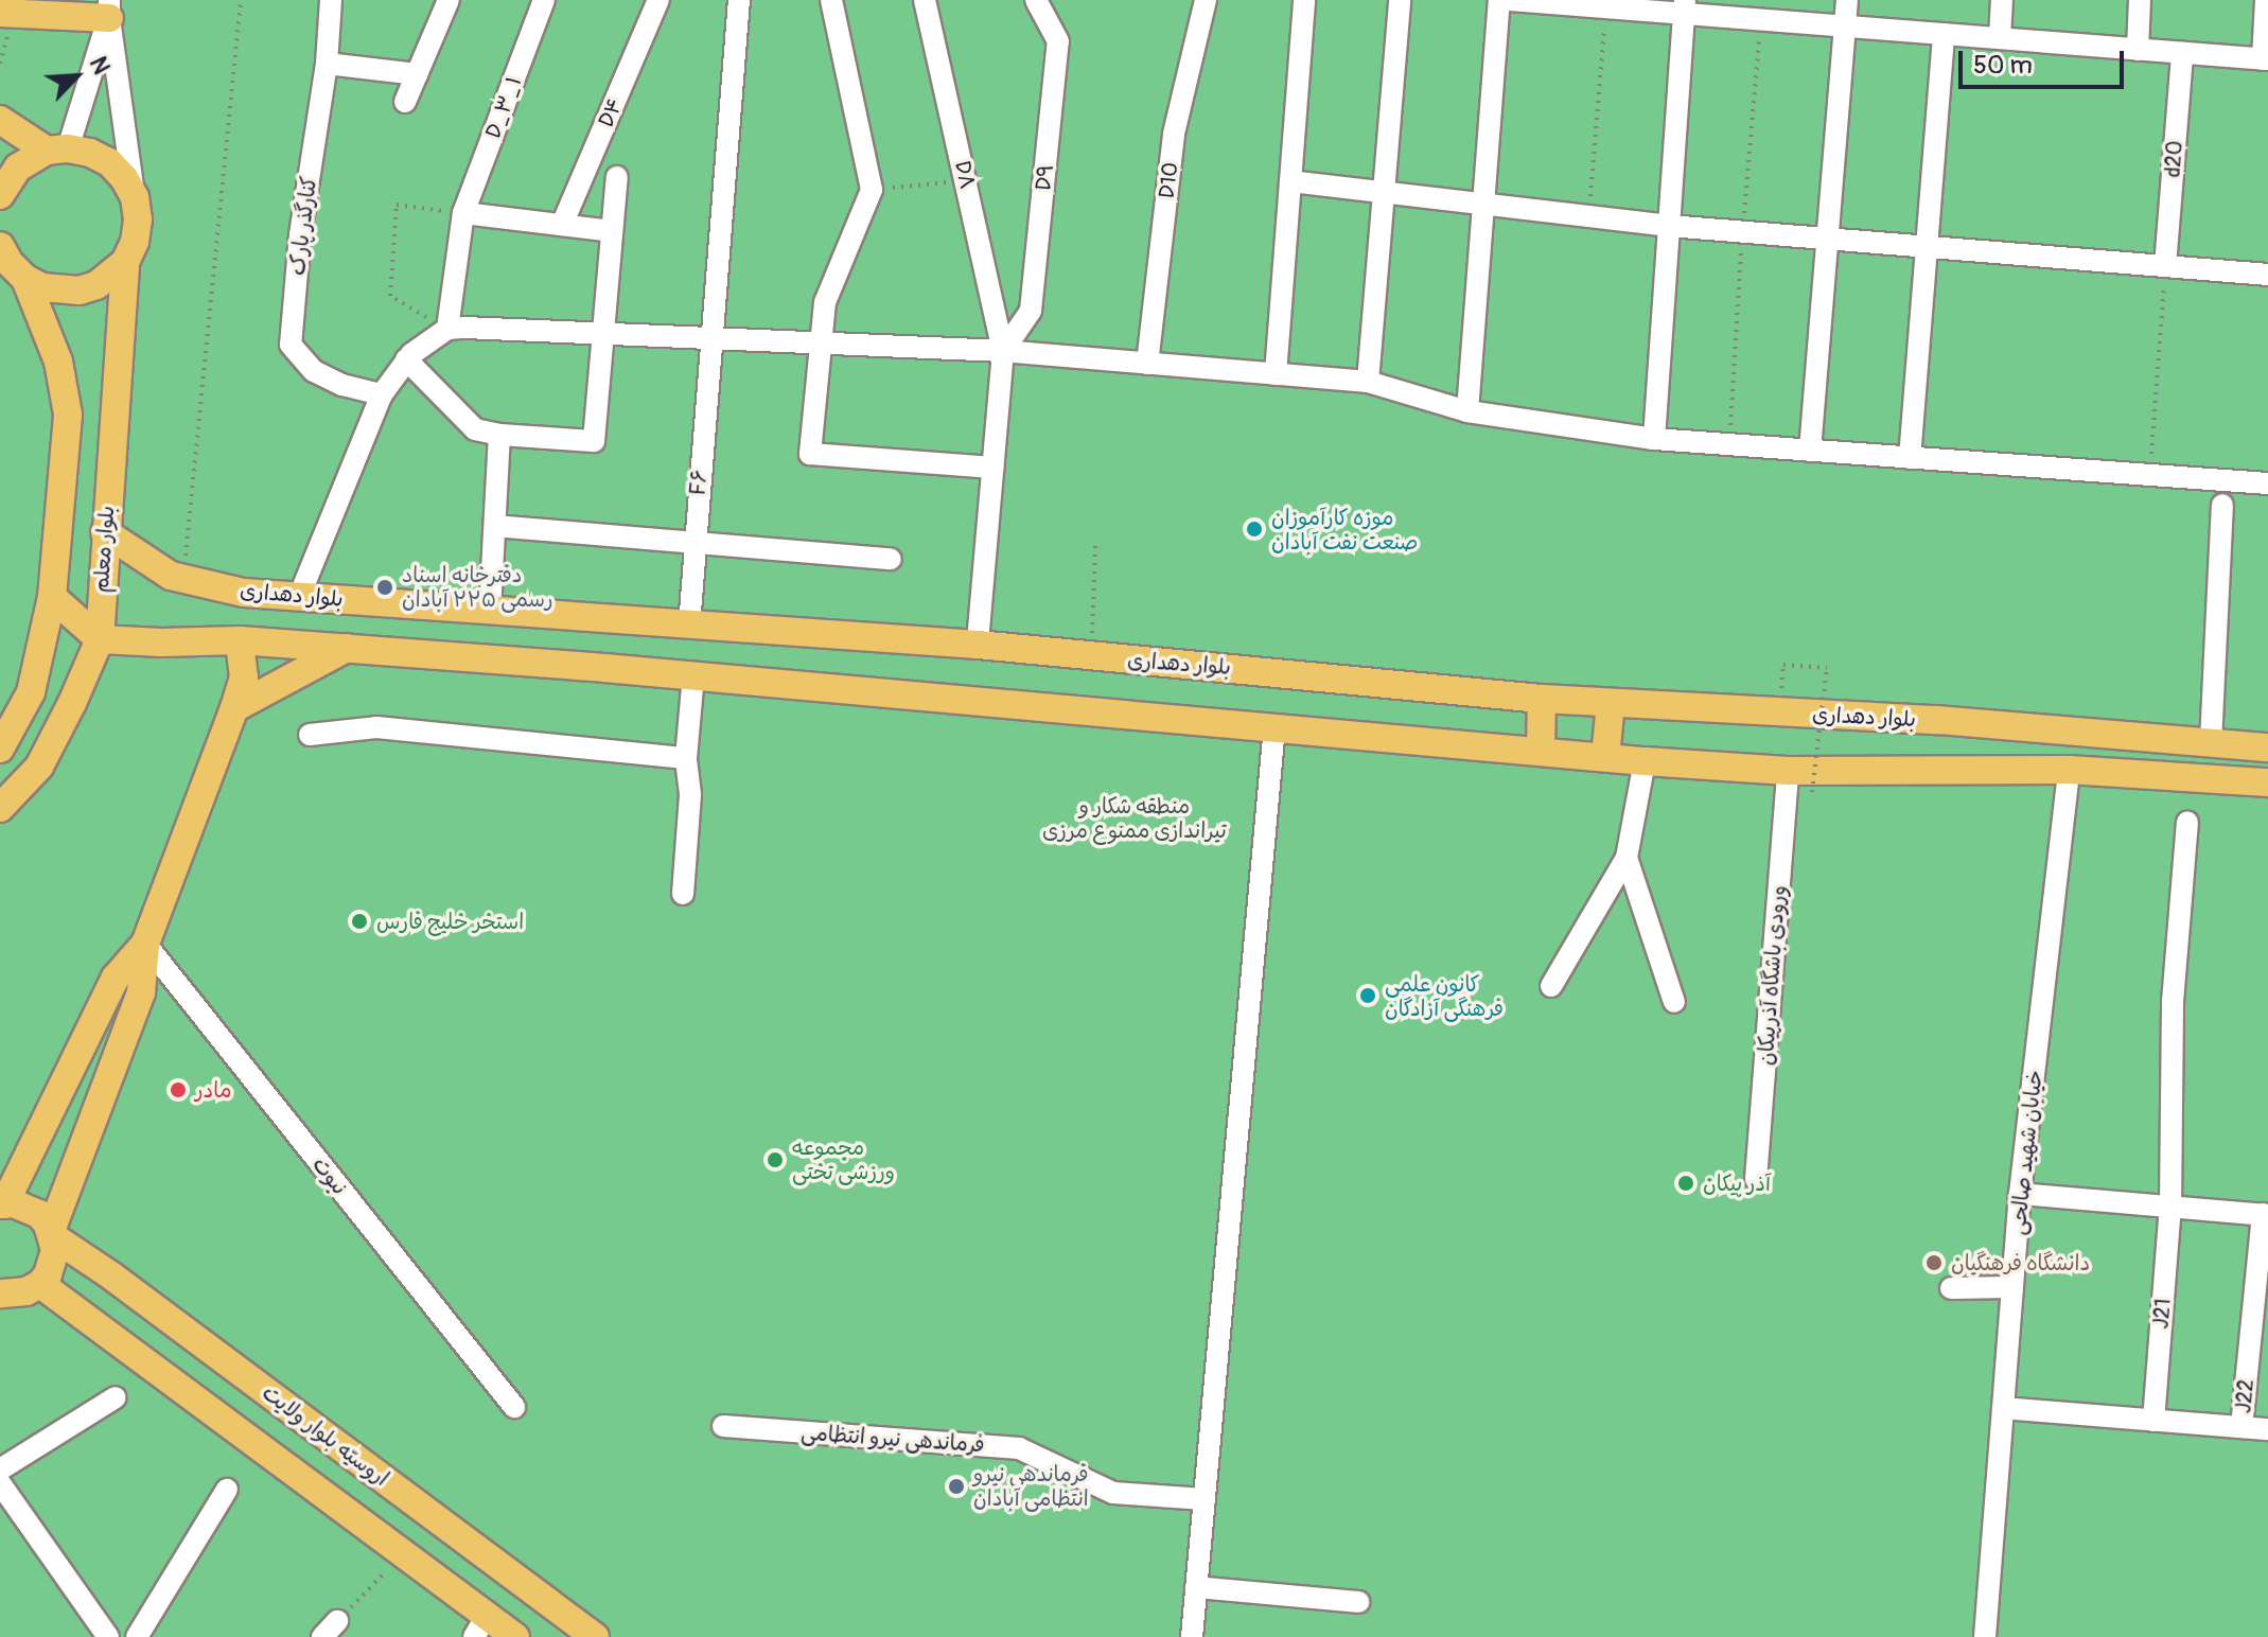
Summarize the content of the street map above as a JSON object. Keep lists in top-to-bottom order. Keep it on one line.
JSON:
{"streets":{"main road":["بلوار معلم","بلوار دهداری","اروسیّه بلوار ولایت"],"street":["D_۳_۱","D۴","d20","D۸","D۹","D10","کنارگذر پارک","F۶","ورودی باشگاه آذرپیکان","خیابان شهید صالحی","نبوت","J21","J22","فرماندهی نیرو انتظامی"]},"crossings":[["D۸","D۹"],["F۶","بلوار دهداری"],["بلوار معلم","بلوار دهداری"]],"parks":["منطقه شکار و تیراندازی ممنوع مرزی"],"places":["موزه کارآموزان صنعت نفت آبادان","دفترخانه اسناد رسمی ۲۲۵ آبادان","استخر خلیج فارس","کانون علمی فرهنگی آزادگان","مادر","مجموعه ورزشی تختی","آذر پیکان","دانشگاه فرهنگیان","فرماندهی نیرو انتظامی آبادان"],"scale_bar":"50 m","north":"top right"}
